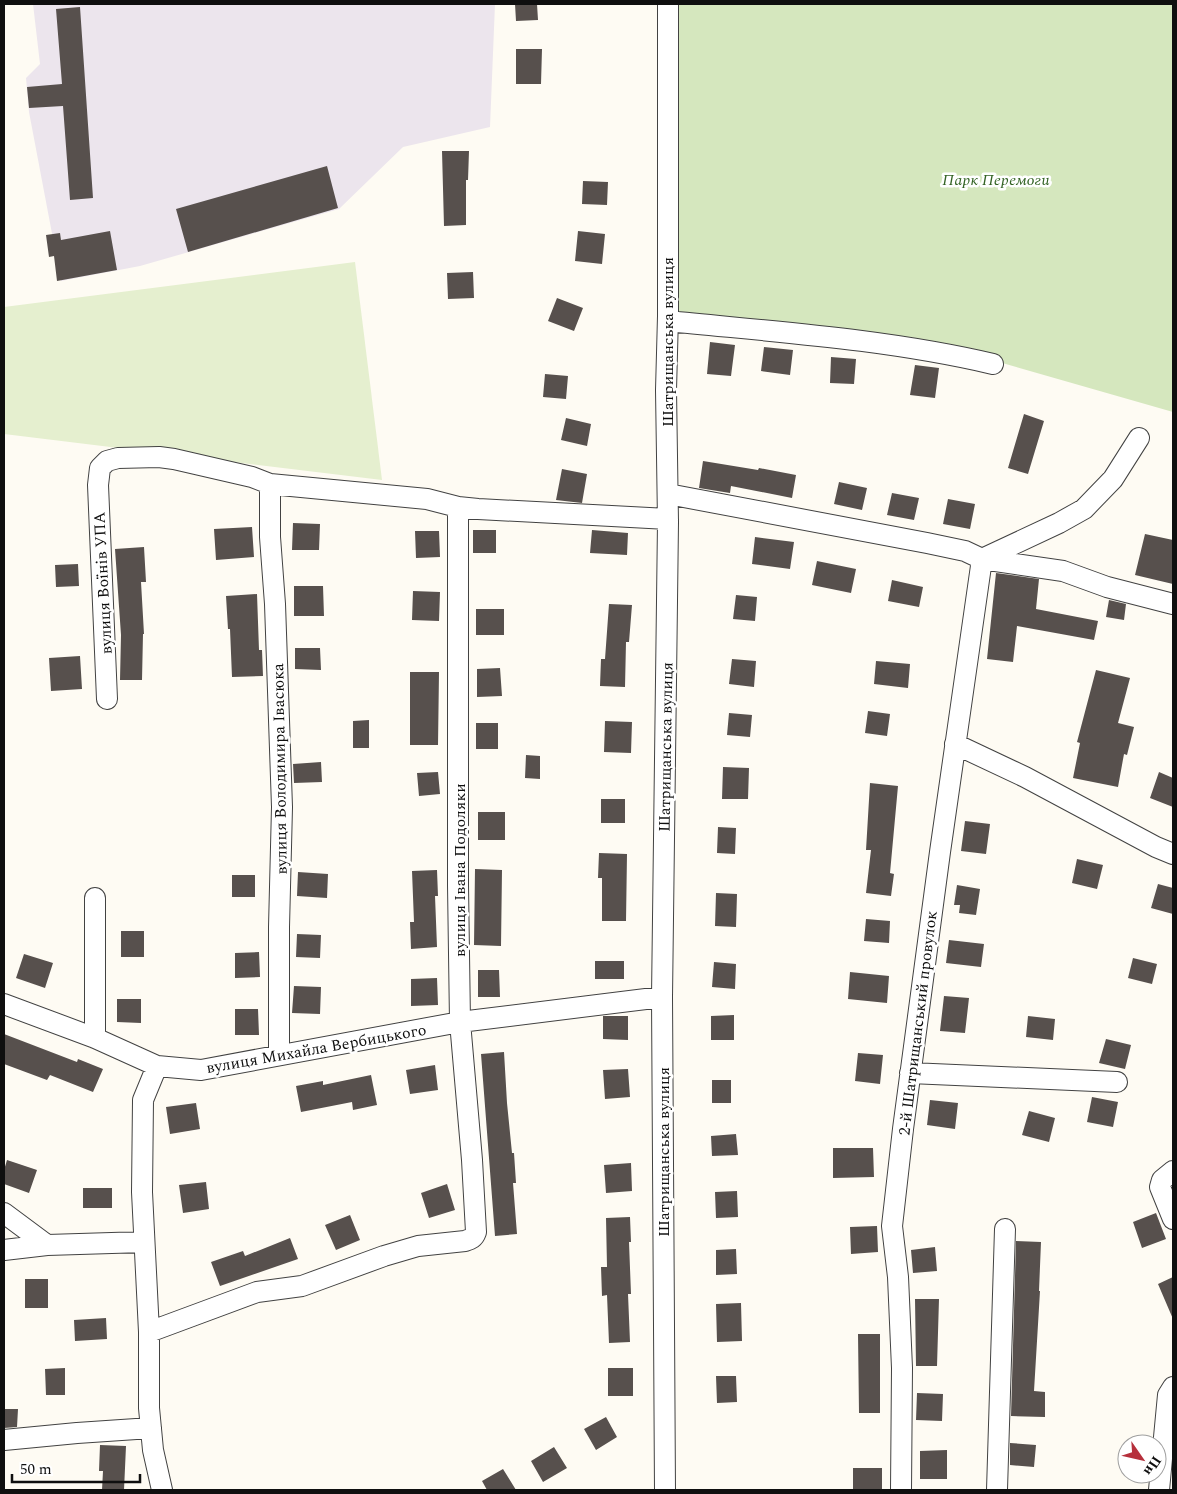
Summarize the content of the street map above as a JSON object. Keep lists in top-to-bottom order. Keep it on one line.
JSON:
{"streets":{"street":["Шатрищанська вулиця","вулиця Воїнів УПА","вулиця Володимира Івасюка","вулиця Івана Подоляки","2-й Шатрищанський провулок","вулиця Михайла Вербицького"]},"crossings":[["Шатрищанська вулиця","вулиця Михайла Вербицького"],["вулиця Воїнів УПА","вулиця Володимира Івасюка"],["вулиця Володимира Івасюка","вулиця Михайла Вербицького"],["вулиця Івана Подоляки","вулиця Михайла Вербицького"]],"parks":["Парк Перемоги"],"scale_bar":"50 m","north":"bottom right"}
